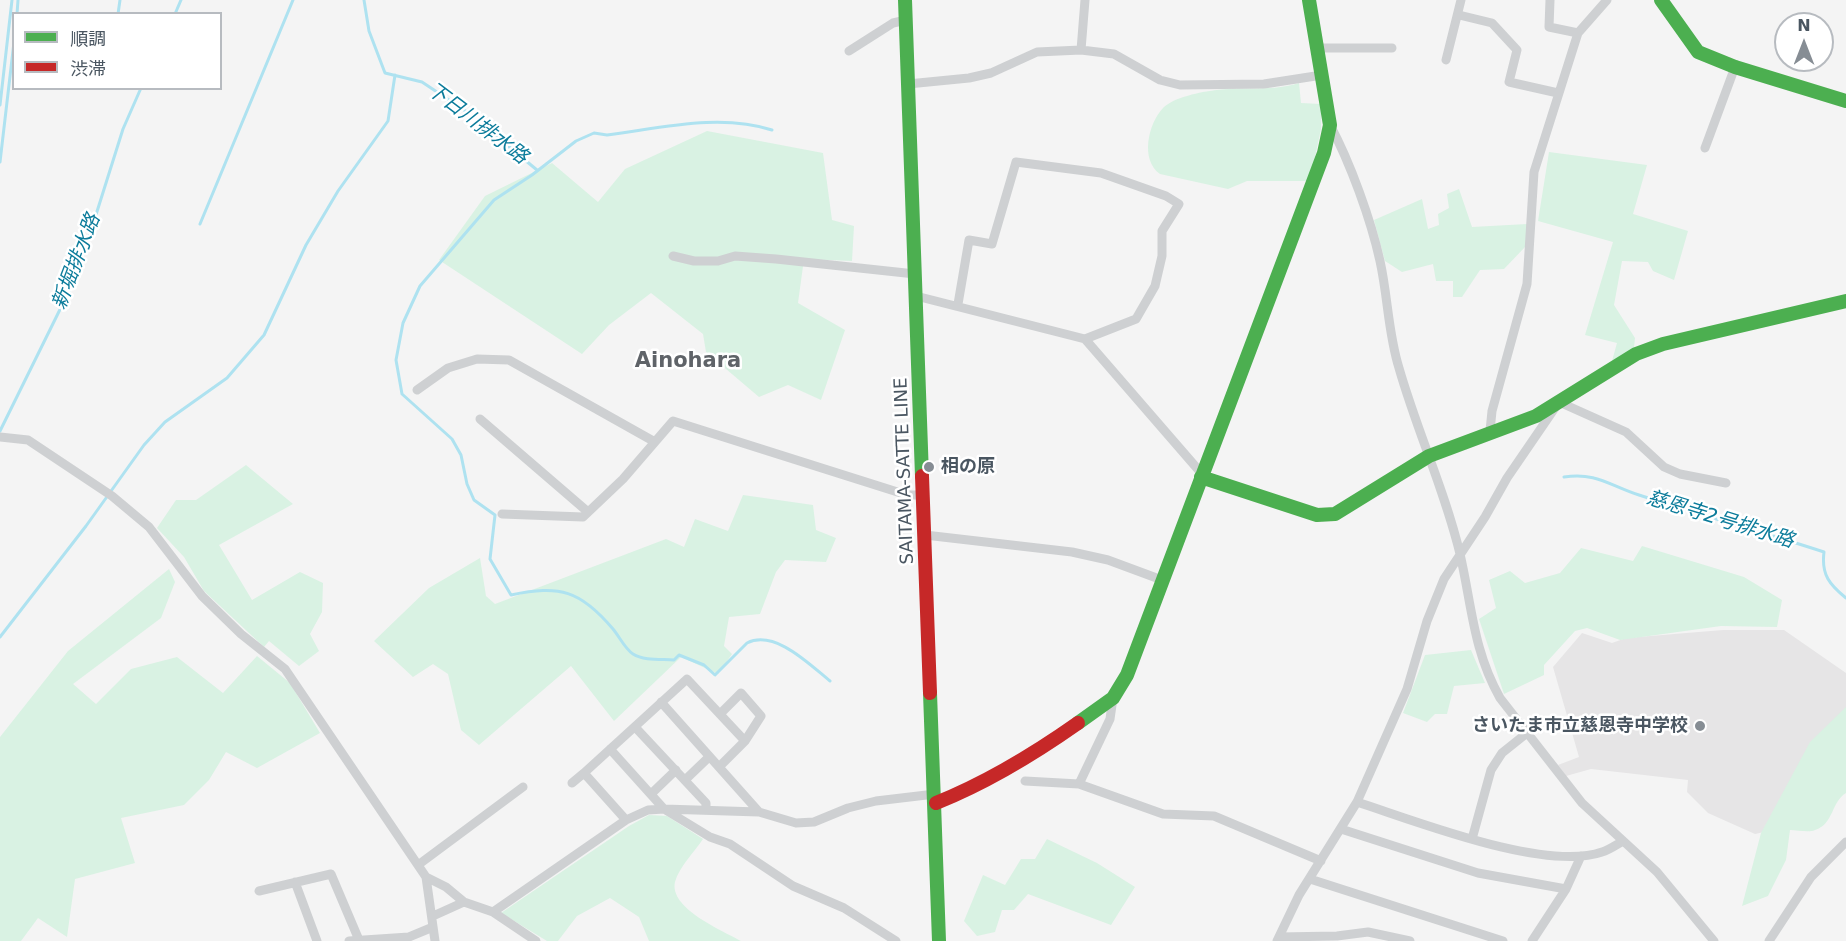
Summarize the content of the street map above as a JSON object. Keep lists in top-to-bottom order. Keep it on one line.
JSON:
{"streets":{"street":["SAITAMA-SATTE LINE"]},"districts":["Ainohara"],"water":["下日川排水路","新堀排水路","慈恩寺2号排水路"],"places":["相の原","さいたま市立慈恩寺中学校"],"legend":["順調","渋滞"],"north":"top"}
